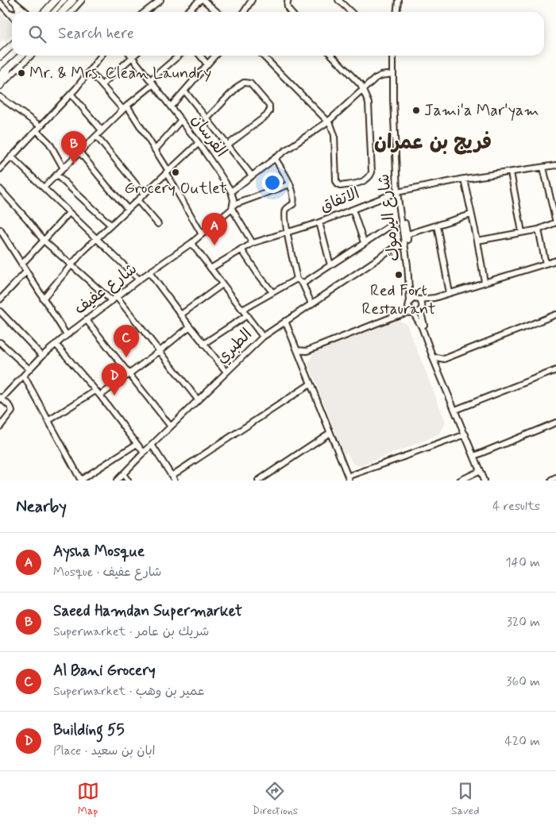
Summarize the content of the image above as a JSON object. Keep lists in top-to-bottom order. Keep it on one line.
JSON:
{"streets":{"street":["الفرسان","الاتفاق","شارع اليرموك","شارع عفيف","الطبري"]},"crossings":[["الفرسان","الاتفاق"],["الفرسان","شارع عفيف"],["الاتفاق","شارع اليرموك"],["شارع اليرموك","الطبري"]],"districts":["فريج بن عمران"],"places":["Mr. & Mrs. Clean Laundry","Jami'a Mar'yam","Grocery Outlet","Red Fort Restaurant"],"page":{"search":"Search here","pins":["B","A","C","D"],"heading":["Nearby","4 results"],"list":[{"mark":"A","name":"Aysha Mosque","note":"Mosque · شارع عفيف","value":"140 m"},{"mark":"B","name":"Saeed Hamdan Supermarket","note":"Supermarket · شريك بن عامر","value":"320 m"},{"mark":"C","name":"Al Bani Grocery","note":"Supermarket · عمير بن وهب","value":"360 m"},{"mark":"D","name":"Building 55","note":"Place · ابان بن سعيد","value":"420 m"}],"nav":["Map","Directions","Saved"]}}
